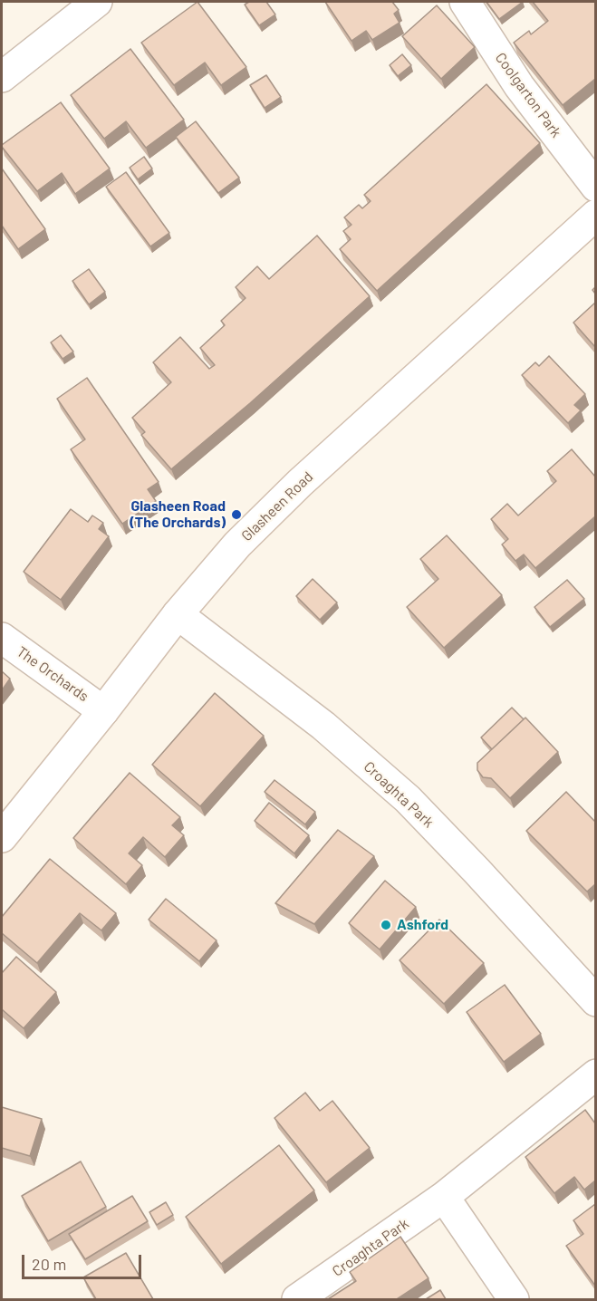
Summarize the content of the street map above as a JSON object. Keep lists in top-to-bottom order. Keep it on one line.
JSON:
{"streets":{"street":["Coolgarton Park","Glasheen Road","The Orchards","Croaghta Park"]},"crossings":[["Glasheen Road","The Orchards"],["Glasheen Road","Croaghta Park"]],"places":["Glasheen Road (The Orchards)","Ashford"],"scale_bar":"20 m"}
